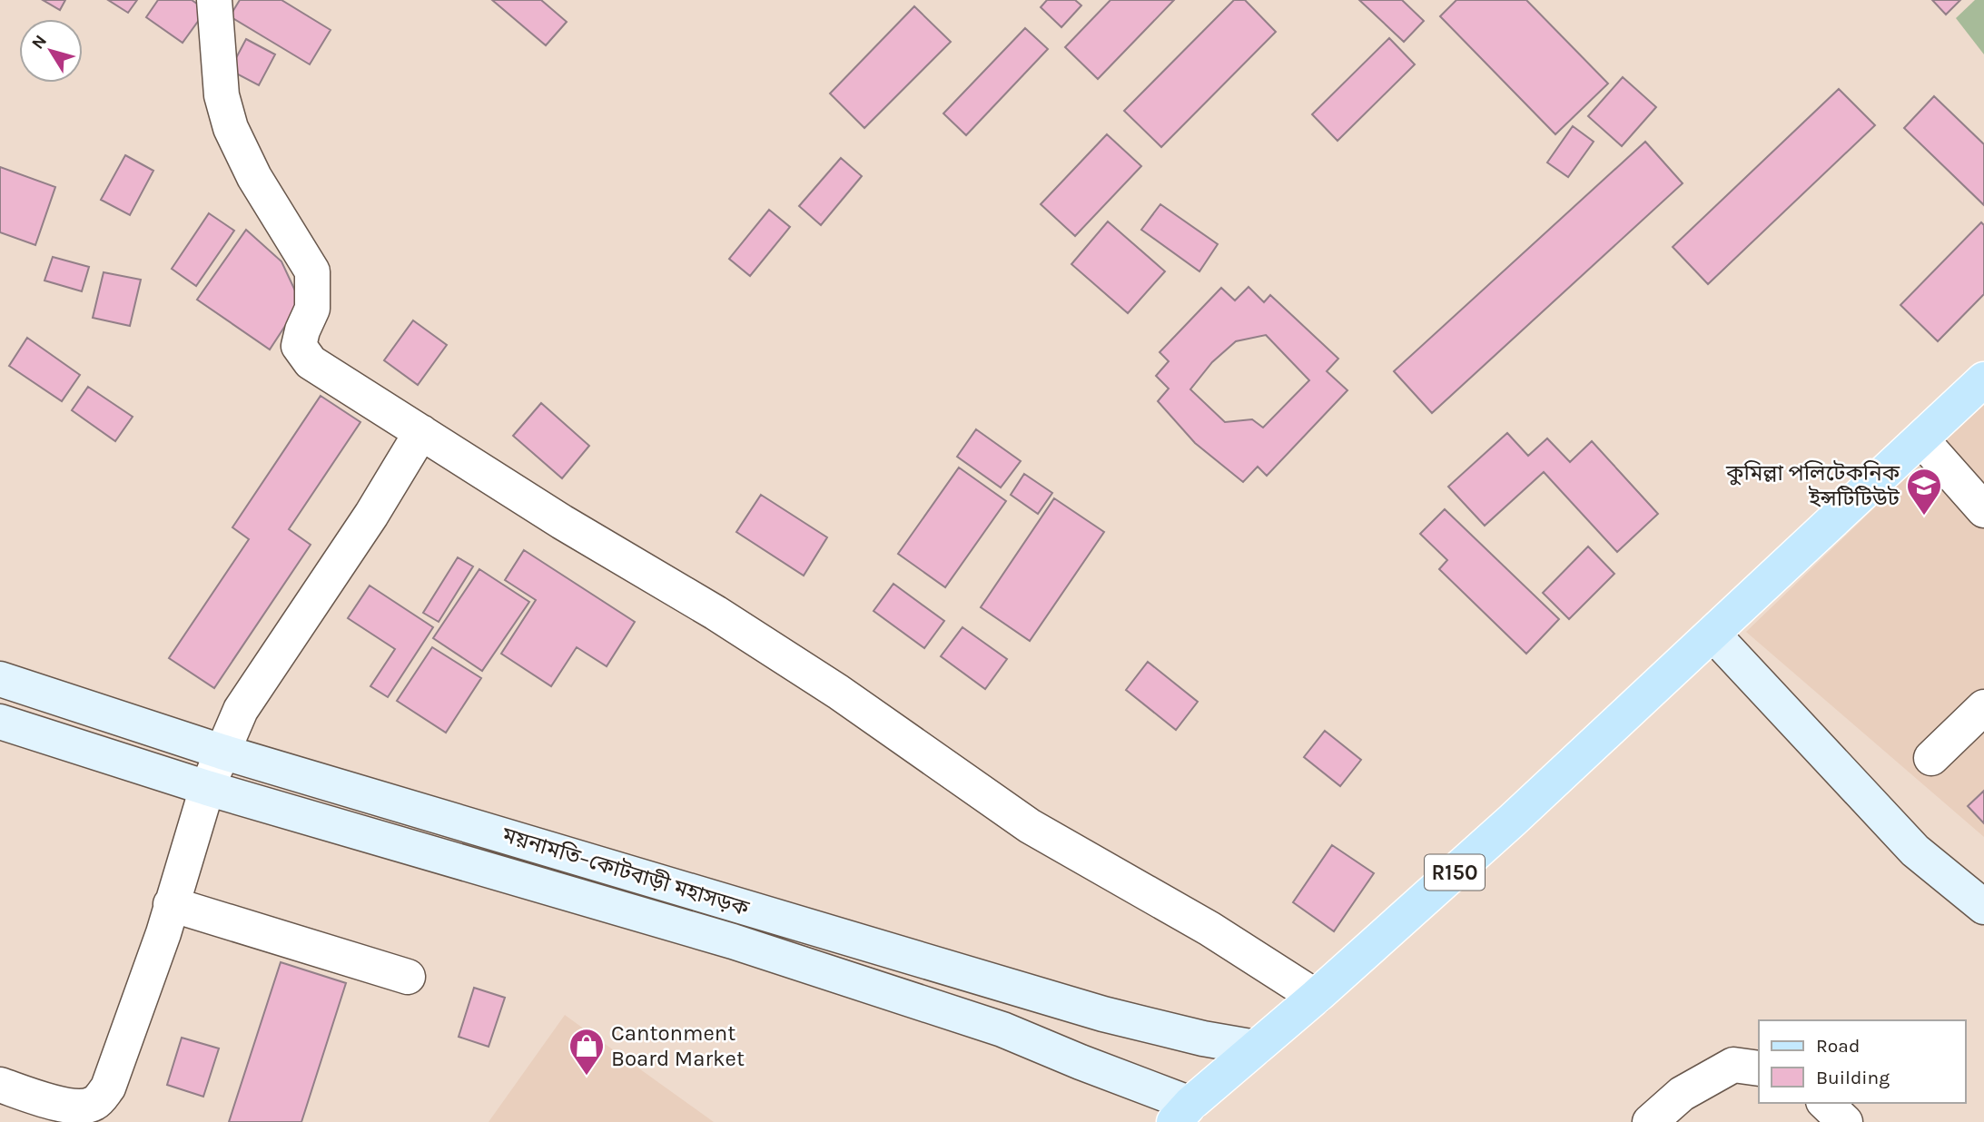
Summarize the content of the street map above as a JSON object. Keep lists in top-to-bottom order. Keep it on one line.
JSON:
{"streets":{"main road":["ময়নামতি–কোটবাড়ী মহাসড়ক","R150"]},"crossings":[["ময়নামতি–কোটবাড়ী মহাসড়ক","R150"]],"places":{"school or university":["কুমিল্লা পলিটেকনিক ইন্সটিটিউট"],"shop":["Cantonment Board Market"]},"legend":["Road","Building"],"north":"top left"}
